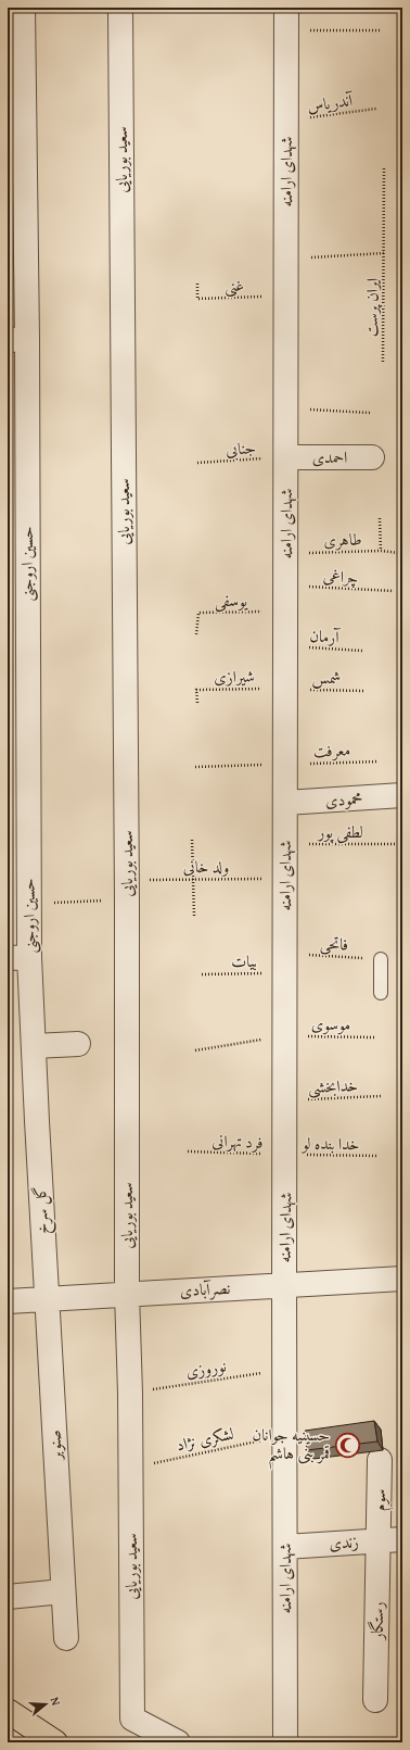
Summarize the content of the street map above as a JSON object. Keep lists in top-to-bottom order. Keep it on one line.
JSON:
{"streets":{"street":["سعید بوریایی","شهدای ارامنه","احمدی","حسین اروجنی","محمودی","گل سرخ","نصرآبادی","صنوبر","سوم","زندی","رستگار"],"path":["آندریاس","غنی","ایران پرست","جنابی","طاهری","چراغی","یوسفی","آرمان","شیرازی","شمس","معرفت","لطفی پور","ولد خانی","فاتحی","بیات","موسوی","خدابخشی","فرد تهرانی","خدا بنده لو","نوروزی","لشکری نژاد"]},"crossings":[["آندریاس","شهدای ارامنه"],["سعید بوریایی","ولد خانی"],["سعید بوریایی","نصرآبادی"],["سعید بوریایی","نوروزی"],["سعید بوریایی","لشکری نژاد"],["شهدای ارامنه","غنی"],["شهدای ارامنه","ایران پرست"],["شهدای ارامنه","جنابی"],["شهدای ارامنه","احمدی"],["شهدای ارامنه","طاهری"],["شهدای ارامنه","چراغی"],["شهدای ارامنه","یوسفی"],["شهدای ارامنه","آرمان"],["شهدای ارامنه","شیرازی"],["شهدای ارامنه","شمس"],["شهدای ارامنه","معرفت"],["شهدای ارامنه","محمودی"],["شهدای ارامنه","لطفی پور"],["شهدای ارامنه","ولد خانی"],["شهدای ارامنه","فاتحی"],["شهدای ارامنه","بیات"],["شهدای ارامنه","موسوی"],["شهدای ارامنه","خدابخشی"],["شهدای ارامنه","فرد تهرانی"],["شهدای ارامنه","خدا بنده لو"],["شهدای ارامنه","نصرآبادی"],["شهدای ارامنه","نوروزی"],["شهدای ارامنه","لشکری نژاد"],["شهدای ارامنه","زندی"],["جنابی","احمدی"],["حسین اروجنی","ولد خانی"],["حسین اروجنی","گل سرخ"],["شیرازی","شمس"],["فاتحی","بیات"],["فرد تهرانی","خدا بنده لو"],["گل سرخ","نصرآبادی"],["گل سرخ","صنوبر"],["نصرآبادی","صنوبر"],["سوم","زندی"],["سوم","رستگار"],["زندی","رستگار"]],"places":{"mosque":["حسینیه جوانان قمر بنی هاشم"]},"north":"right"}
